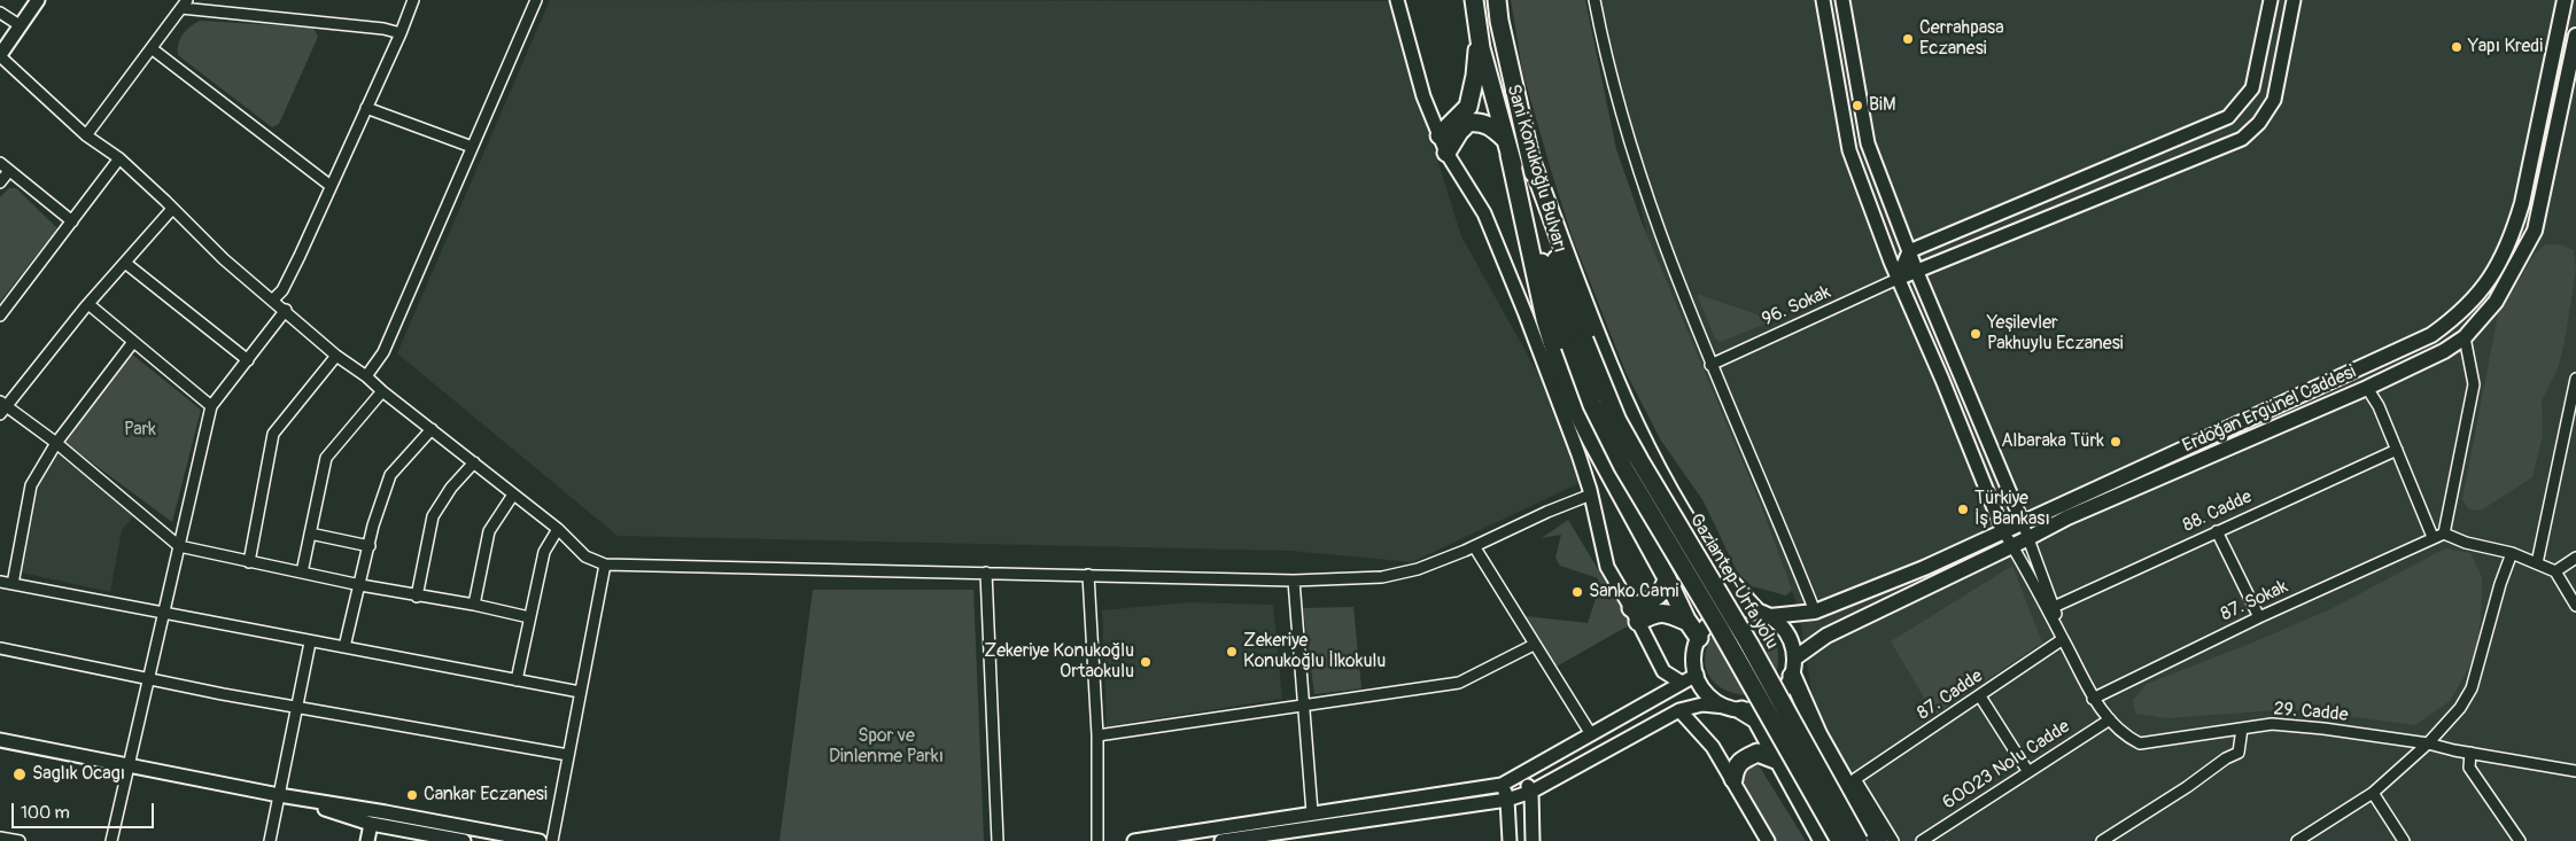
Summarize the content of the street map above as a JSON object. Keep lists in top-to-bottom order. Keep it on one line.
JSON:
{"streets":{"highway":["Sani Konukoğlu Bulvarı","Gaziantep-Urfa yolu"],"main road":["Erdoğan Ergünel Caddesi"],"street":["96. Sokak","88. Cadde","87. Sokak","87. Cadde","29. Cadde","60023 Nolu Cadde"]},"crossings":[["Sani Konukoğlu Bulvarı","Gaziantep-Urfa yolu"],["87. Sokak","29. Cadde"],["87. Cadde","29. Cadde"],["29. Cadde","60023 Nolu Cadde"]],"parks":["Park","Spor ve Dinlenme Parkı"],"places":["Cerrahpasa Eczanesi","Yapı Kredi","BiM","Yeşilevler Pakhuylu Eczanesi","Albaraka Türk","Türkiye İş Bankası","Sanko Cami","Zekeriye Konukoğlu İlkokulu","Zekeriye Konukoğlu Ortaokulu","Saglık Ocagı","Cankar Eczanesi"],"scale_bar":"100 m"}
